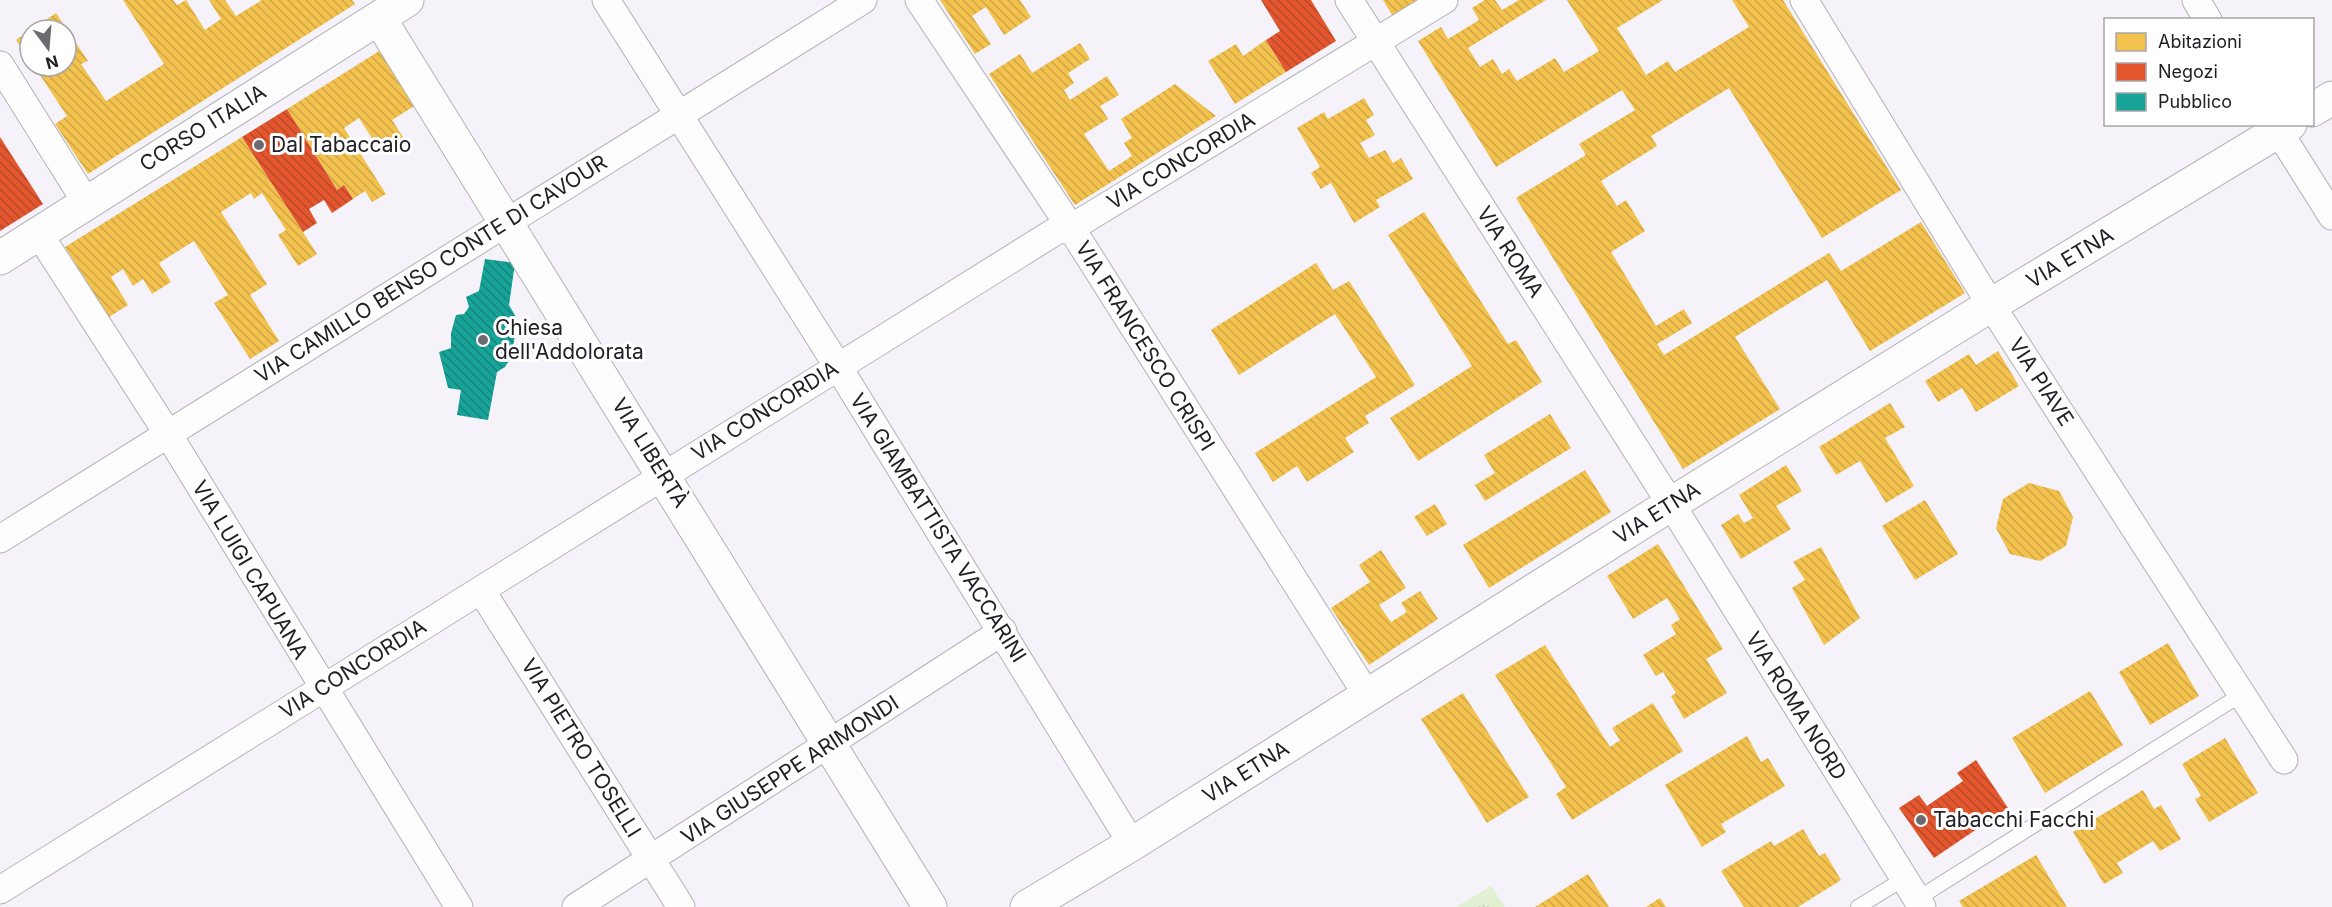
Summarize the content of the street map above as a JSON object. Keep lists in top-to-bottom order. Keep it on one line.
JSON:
{"streets":{"street":["CORSO ITALIA","VIA CONCORDIA","VIA ROMA","VIA ETNA","VIA CAMILLO BENSO CONTE DI CAVOUR","VIA FRANCESCO CRISPI","VIA PIAVE","VIA LIBERTÀ","VIA GIAMBATTISTA VACCARINI","VIA LUIGI CAPUANA","VIA ROMA NORD","VIA PIETRO TOSELLI","VIA GIUSEPPE ARIMONDI"]},"crossings":[["CORSO ITALIA","VIA LIBERTÀ"],["CORSO ITALIA","VIA LUIGI CAPUANA"],["VIA CONCORDIA","VIA ROMA"],["VIA CONCORDIA","VIA FRANCESCO CRISPI"],["VIA CONCORDIA","VIA LIBERTÀ"],["VIA CONCORDIA","VIA GIAMBATTISTA VACCARINI"],["VIA CONCORDIA","VIA LUIGI CAPUANA"],["VIA CONCORDIA","VIA PIETRO TOSELLI"],["VIA ROMA","VIA ETNA"],["VIA ROMA","VIA ROMA NORD"],["VIA ETNA","VIA FRANCESCO CRISPI"],["VIA ETNA","VIA PIAVE"],["VIA ETNA","VIA GIAMBATTISTA VACCARINI"],["VIA ETNA","VIA ROMA NORD"],["VIA CAMILLO BENSO CONTE DI CAVOUR","VIA LIBERTÀ"],["VIA CAMILLO BENSO CONTE DI CAVOUR","VIA GIAMBATTISTA VACCARINI"],["VIA CAMILLO BENSO CONTE DI CAVOUR","VIA LUIGI CAPUANA"],["VIA LIBERTÀ","VIA GIUSEPPE ARIMONDI"],["VIA GIAMBATTISTA VACCARINI","VIA GIUSEPPE ARIMONDI"],["VIA PIETRO TOSELLI","VIA GIUSEPPE ARIMONDI"]],"places":["Dal Tabaccaio","Chiesa dell'Addolorata","Tabacchi Facchi"],"legend":["Abitazioni","Negozi","Pubblico"],"north":"bottom"}
